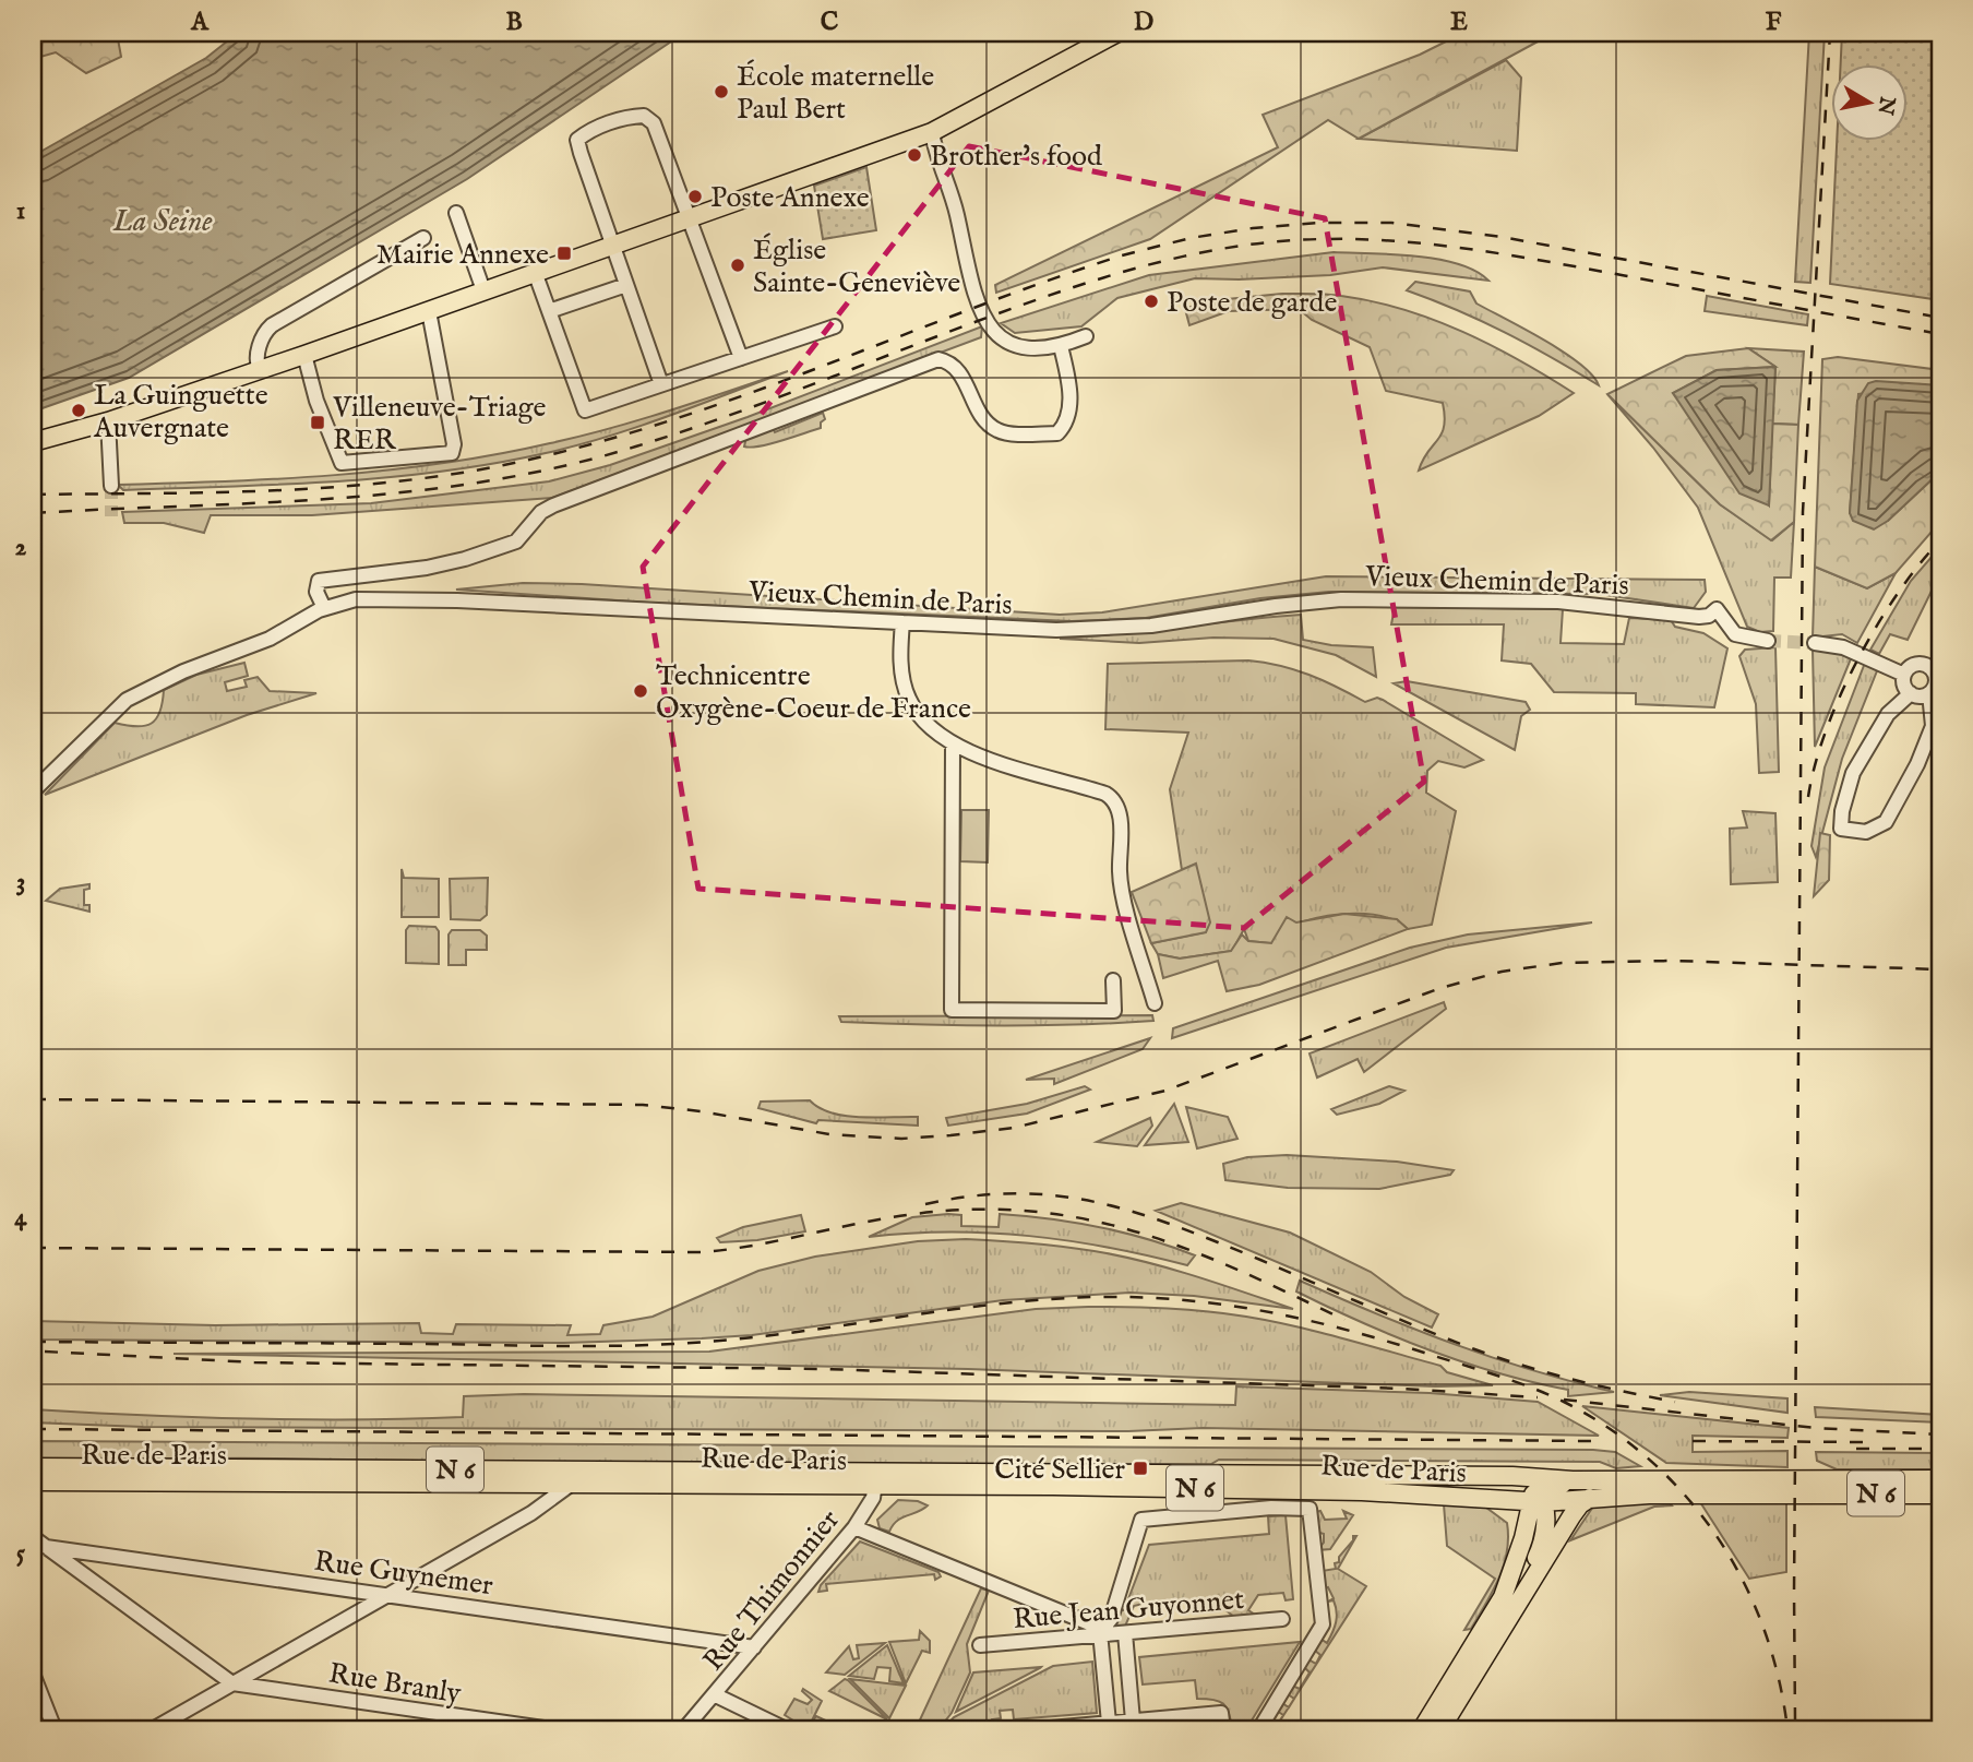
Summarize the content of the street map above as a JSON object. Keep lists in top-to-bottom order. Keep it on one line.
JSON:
{"streets":{"main road":["Rue de Paris","N 6"],"street":["Vieux Chemin de Paris","Rue Guynemer","Rue Thimonnier","Rue Jean Guyonnet","Rue Branly"]},"crossings":[["Rue de Paris","N 6"],["Rue de Paris","Rue Thimonnier"],["Rue Guynemer","Rue Thimonnier"]],"water":["La Seine"],"places":{"other":["École maternelle Paul Bert","Brother's food","Poste Annexe","Église Sainte-Geneviève","Poste de garde","La Guinguette Auvergnate","Technicentre Oxygène-Coeur de France"],"transit":["Mairie Annexe","Villeneuve-Triage RER","Cité Sellier"]},"north":"right","grid":{"columns":["A","B","C","D","E","F"],"rows":["1","2","3","4","5"]}}
